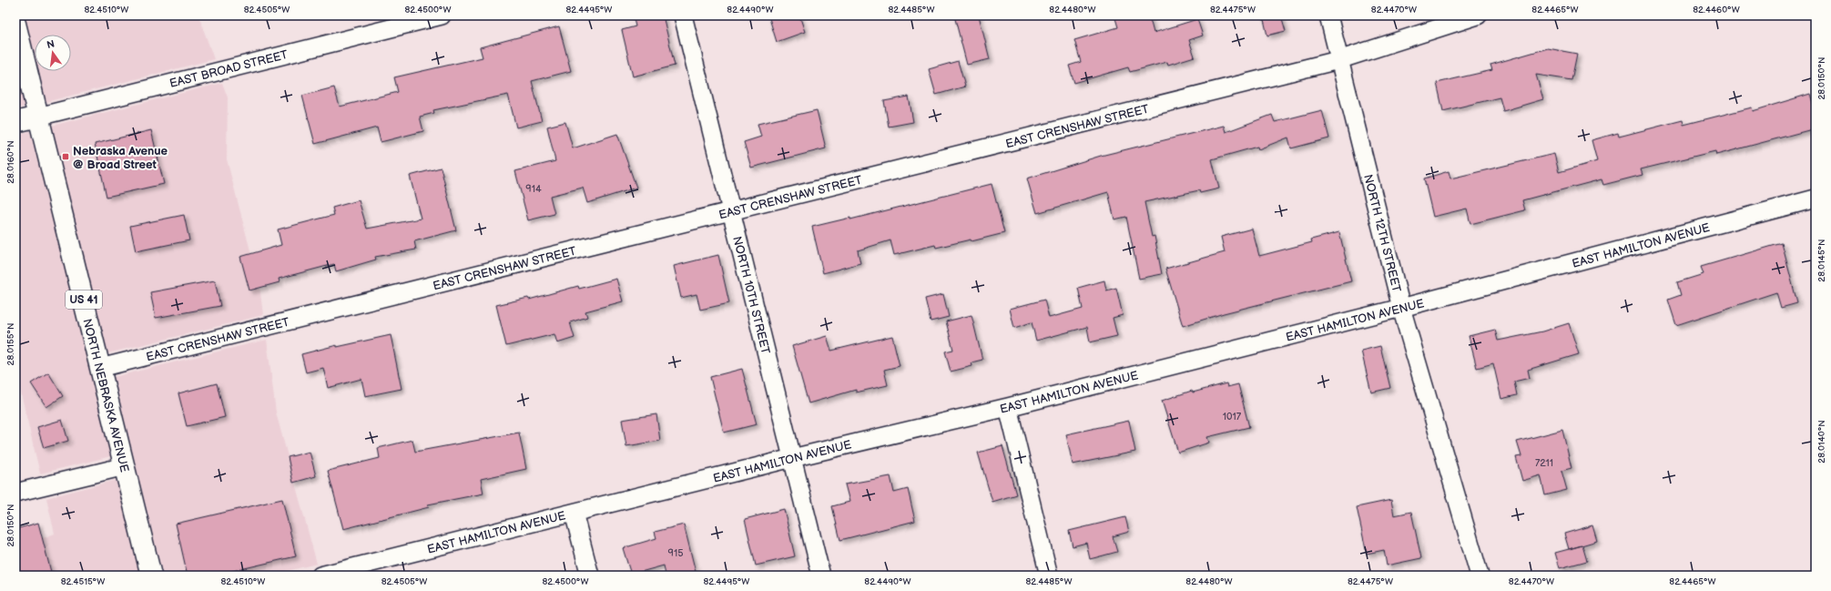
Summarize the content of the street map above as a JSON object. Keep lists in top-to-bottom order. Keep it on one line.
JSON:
{"streets":{"main road":["EAST BROAD STREET","US 41","NORTH NEBRASKA AVENUE"],"street":["EAST CRENSHAW STREET","NORTH 12TH STREET","EAST HAMILTON AVENUE","NORTH 10TH STREET"]},"crossings":[["EAST BROAD STREET","NORTH NEBRASKA AVENUE"],["EAST CRENSHAW STREET","NORTH 12TH STREET"],["EAST CRENSHAW STREET","NORTH 10TH STREET"],["EAST CRENSHAW STREET","NORTH NEBRASKA AVENUE"],["NORTH 12TH STREET","EAST HAMILTON AVENUE"],["EAST HAMILTON AVENUE","NORTH 10TH STREET"]],"places":{"transit":["Nebraska Avenue @ Broad Street"]},"house_numbers":["914","1017","7211","915"],"north":"top","coordinates":["82.4510°W","82.4505°W","82.4500°W","82.4495°W","82.4490°W","82.4485°W","82.4480°W","82.4475°W","82.4470°W","82.4465°W","82.4460°W","28.0150°N","28.0160°N","28.0145°N","28.0155°N","28.0140°N","82.4515°W"]}
